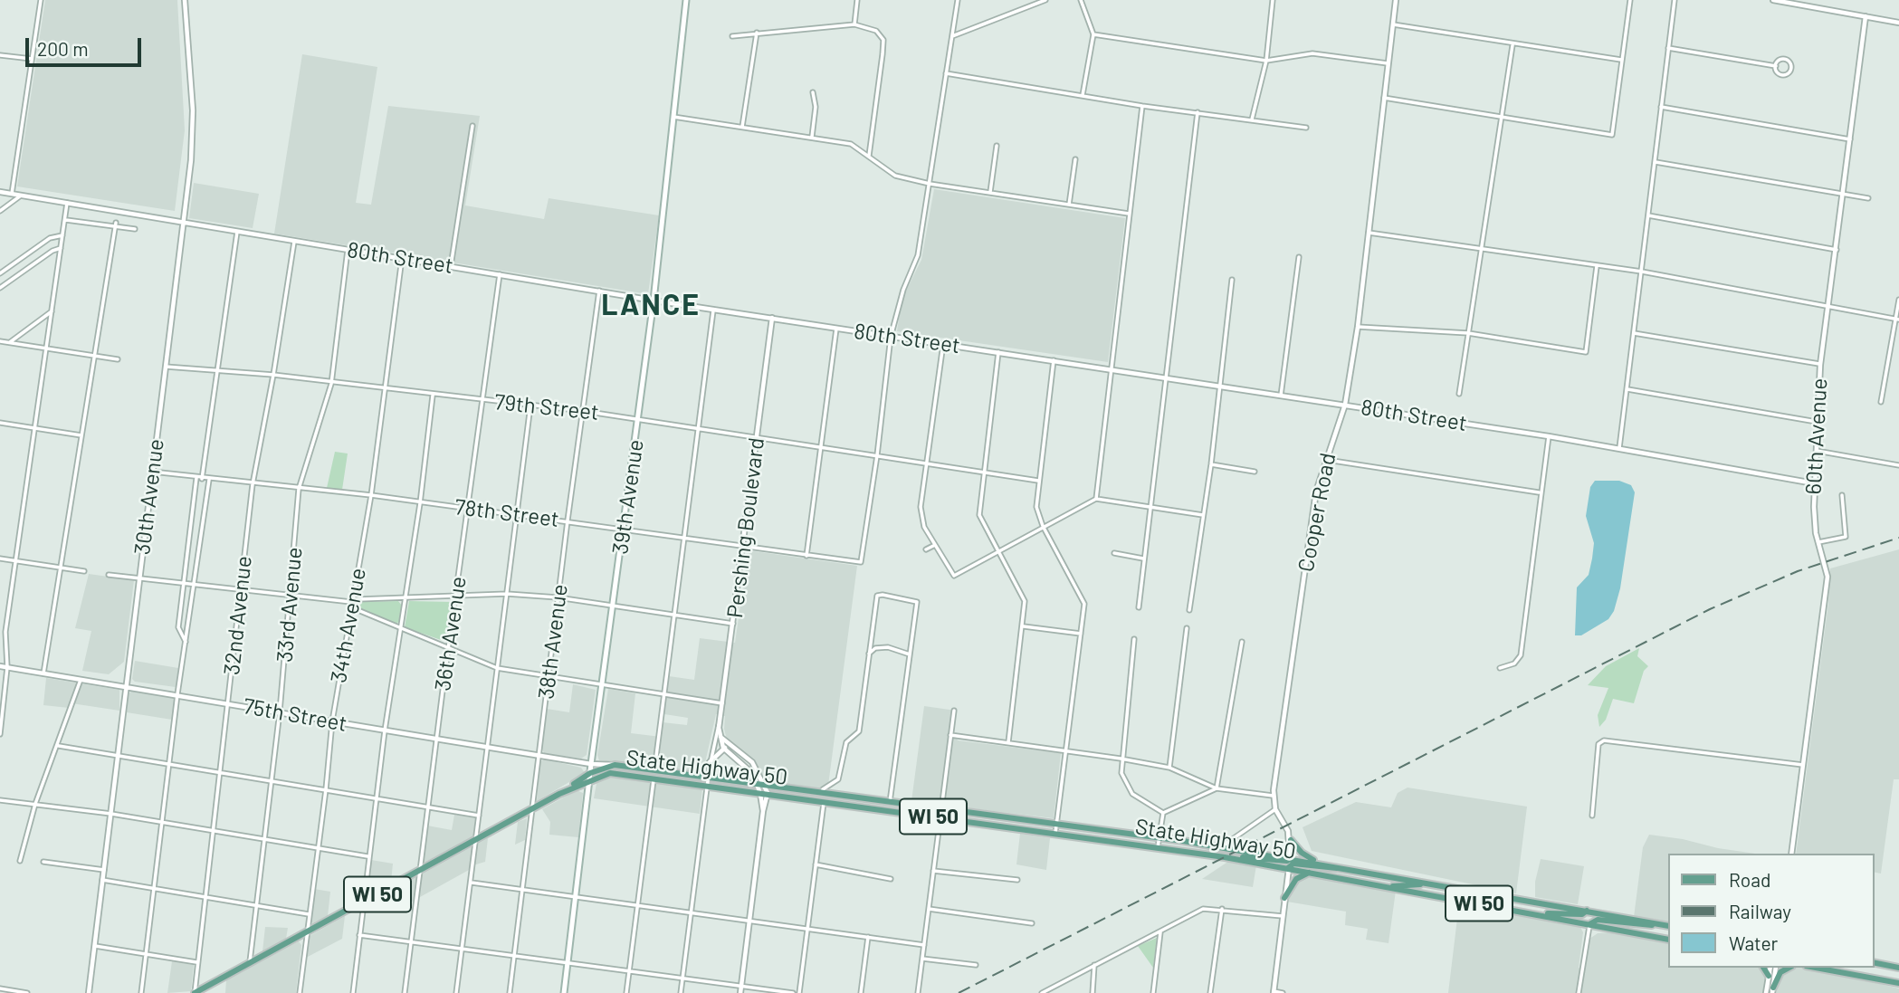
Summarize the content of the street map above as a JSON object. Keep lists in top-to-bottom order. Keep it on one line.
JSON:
{"streets":{"main road":["39th Avenue","State Highway 50","WI 50"],"street":["80th Street","79th Street","60th Avenue","30th Avenue","Cooper Road","78th Street","Pershing Boulevard","33rd Avenue","32nd Avenue","34th Avenue","36th Avenue","38th Avenue","75th Street"]},"crossings":[["80th Street","60th Avenue"],["80th Street","30th Avenue"],["80th Street","39th Avenue"],["80th Street","Cooper Road"],["80th Street","Pershing Boulevard"],["80th Street","33rd Avenue"],["80th Street","32nd Avenue"],["80th Street","34th Avenue"],["80th Street","36th Avenue"],["80th Street","38th Avenue"],["79th Street","30th Avenue"],["79th Street","39th Avenue"],["79th Street","78th Street"],["79th Street","Pershing Boulevard"],["79th Street","33rd Avenue"],["79th Street","32nd Avenue"],["79th Street","34th Avenue"],["79th Street","36th Avenue"],["79th Street","38th Avenue"],["30th Avenue","78th Street"],["30th Avenue","75th Street"],["39th Avenue","78th Street"],["39th Avenue","75th Street"],["39th Avenue","State Highway 50"],["78th Street","Pershing Boulevard"],["78th Street","33rd Avenue"],["78th Street","32nd Avenue"],["78th Street","34th Avenue"],["78th Street","36th Avenue"],["78th Street","38th Avenue"],["Pershing Boulevard","State Highway 50"],["33rd Avenue","75th Street"],["33rd Avenue","WI 50"],["32nd Avenue","75th Street"],["32nd Avenue","WI 50"],["34th Avenue","75th Street"],["34th Avenue","WI 50"],["36th Avenue","75th Street"],["36th Avenue","WI 50"],["38th Avenue","75th Street"],["38th Avenue","State Highway 50"],["38th Avenue","WI 50"],["75th Street","State Highway 50"],["State Highway 50","WI 50"]],"districts":["LANCE"],"legend":["Road","Railway","Water"],"scale_bar":"200 m"}
